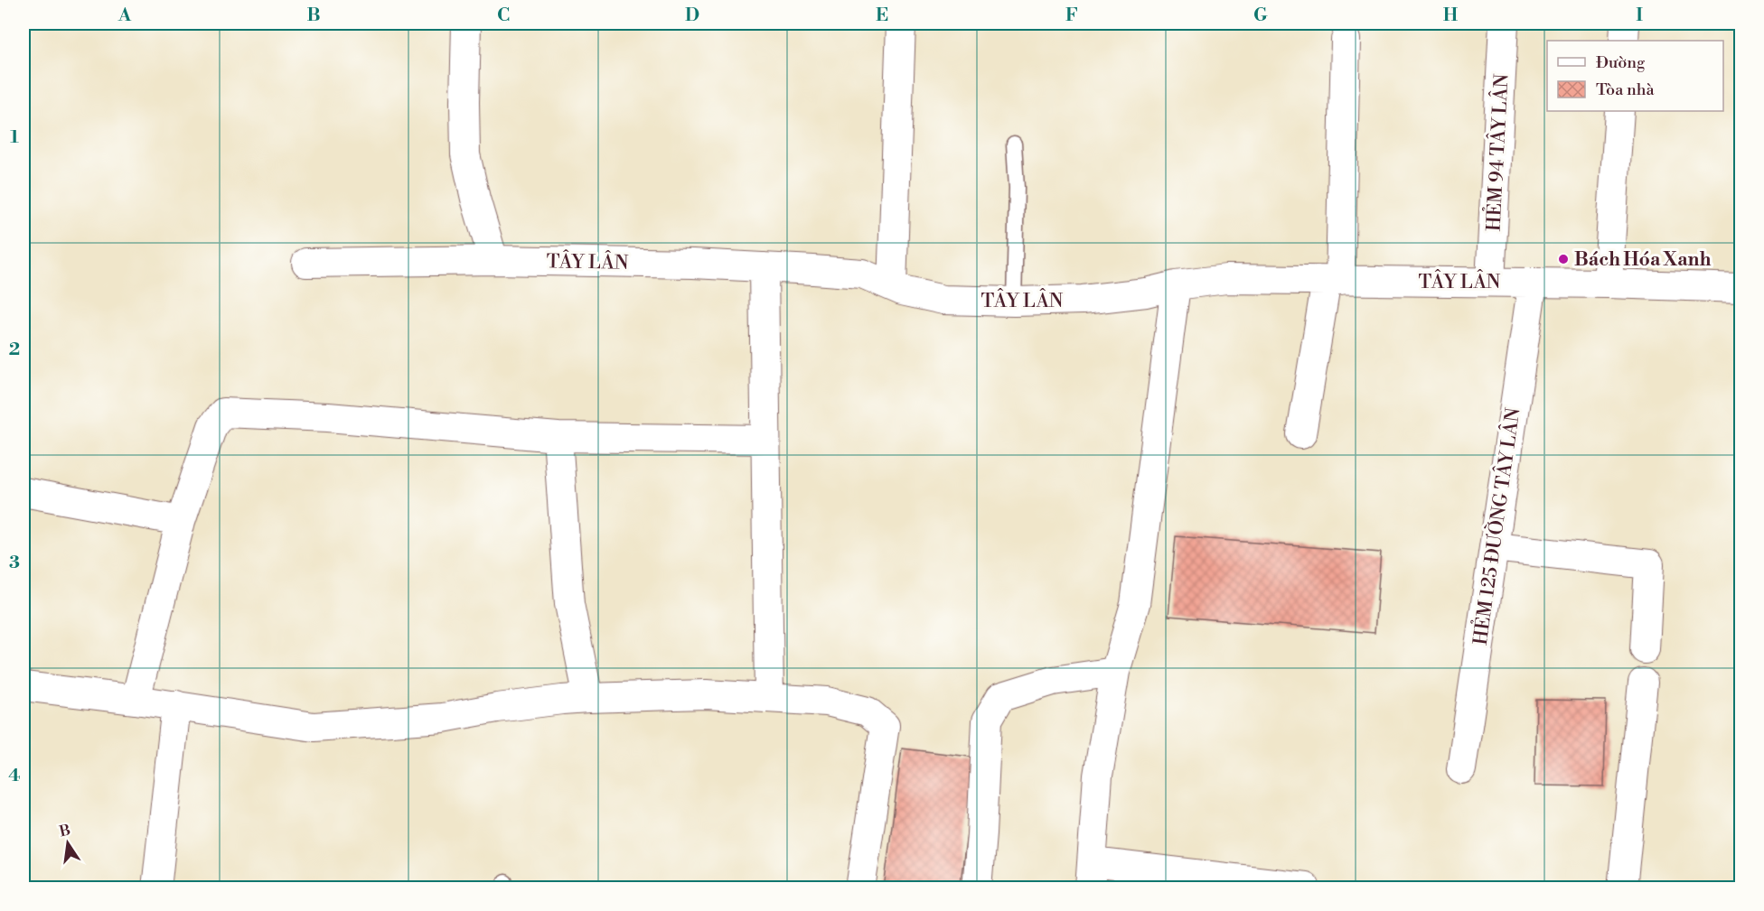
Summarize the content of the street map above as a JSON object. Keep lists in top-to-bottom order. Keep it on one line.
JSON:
{"streets":{"street":["HẺM 94 TÂY LÂN","TÂY LÂN","HẺM 125 ĐƯỜNG TÂY LÂN"]},"crossings":[["HẺM 94 TÂY LÂN","TÂY LÂN"],["TÂY LÂN","HẺM 125 ĐƯỜNG TÂY LÂN"]],"places":["Bách Hóa Xanh"],"legend":["Đường","Tòa nhà"],"north":"top","grid":{"columns":["A","B","C","D","E","F","G","H","I"],"rows":["1","2","3","4"]}}
